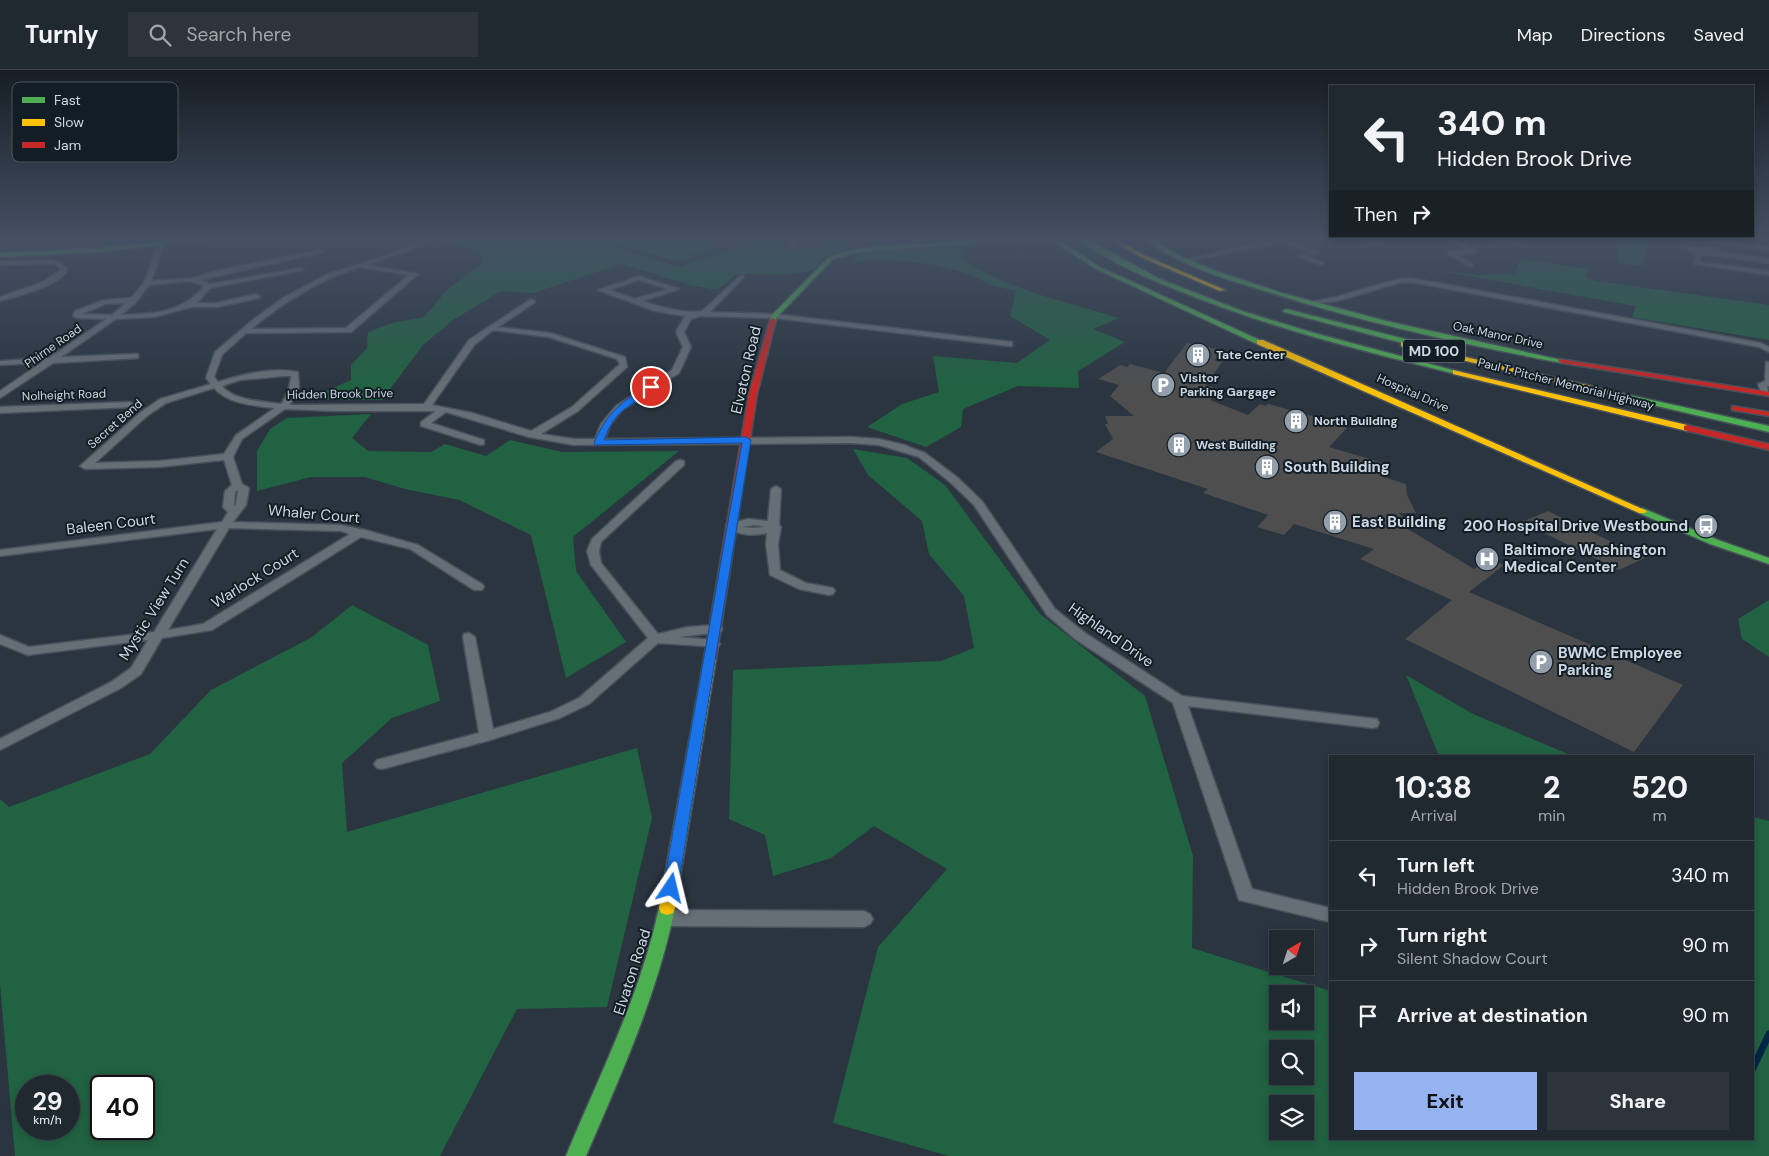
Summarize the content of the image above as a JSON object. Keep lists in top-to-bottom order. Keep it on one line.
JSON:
{"streets":{"main road":["Oak Manor Drive","MD 100","Elvaton Road","Paul T. Pitcher Memorial Highway","Hospital Drive"],"street":["Phirne Road","Hidden Brook Drive","Nolheight Road","Secret Bend","Whaler Court","Baleen Court","Warlock Court","Mystic View Turn","Highland Drive"]},"crossings":[["Elvaton Road","Hidden Brook Drive"],["Elvaton Road","Highland Drive"],["Hidden Brook Drive","Secret Bend"],["Hidden Brook Drive","Highland Drive"],["Secret Bend","Mystic View Turn"],["Whaler Court","Baleen Court"],["Whaler Court","Warlock Court"],["Whaler Court","Mystic View Turn"],["Baleen Court","Mystic View Turn"],["Warlock Court","Mystic View Turn"]],"places":{"building":["Tate Center","North Building","West Building","South Building","East Building"],"parking":["Visitor Parking Gargage","BWMC Employee Parking"],"bus stop":["200 Hospital Drive Westbound"],"hospital":["Baltimore Washington Medical Center"]},"legend":["Fast","Slow","Jam"],"north":"top right","page":{"header":"Turnly","search":"Search here","nav":["Map","Directions","Saved"],"turn":["340 m","Hidden Brook Drive"],"then":"Then","eta":["10:38","Arrival","2","min","520","m"],"list":[{"name":"Turn left","note":"Hidden Brook Drive","value":"340 m"},{"name":"Turn right","note":"Silent Shadow Court","value":"90 m"},{"name":"Arrive at destination","value":"90 m"}],"buttons":["Exit","Share"],"speed":"29 km/h","limit":"40"}}
